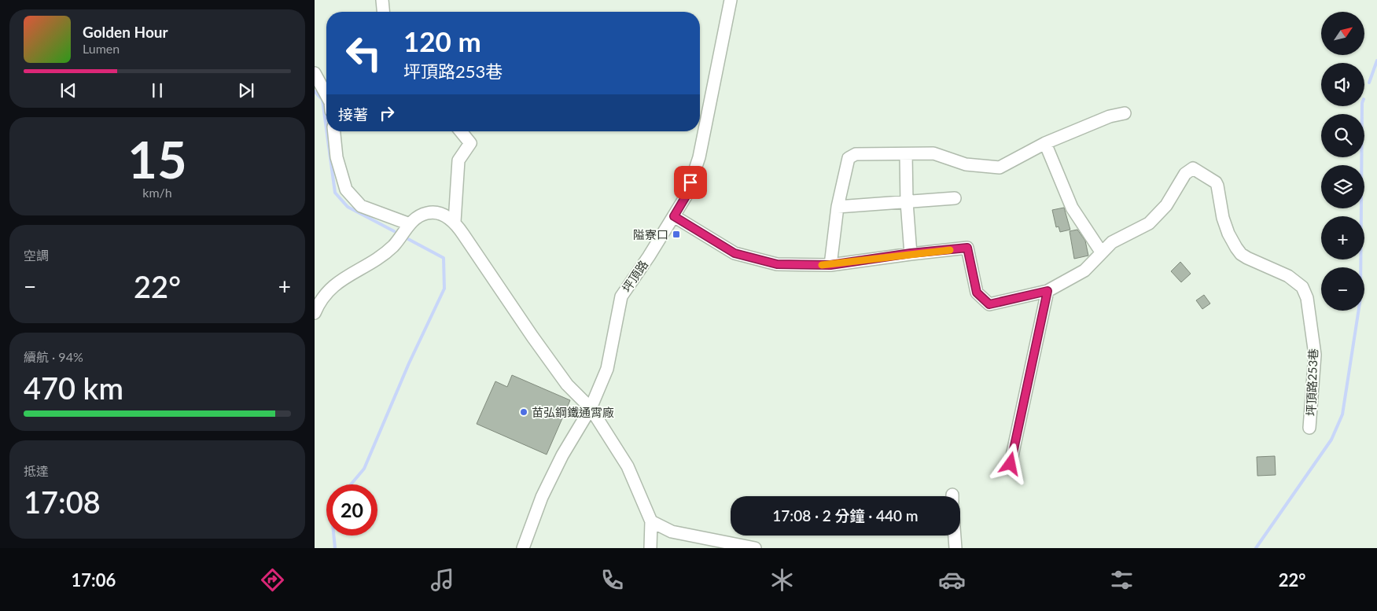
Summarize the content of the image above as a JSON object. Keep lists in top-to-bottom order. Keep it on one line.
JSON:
{"streets":{"street":["坪頂路","坪頂路253巷"]},"crossings":[["坪頂路","坪頂路253巷"]],"places":{"transit":["隘寮口"],"other":["苗弘鋼鐵通霄廠"]},"north":"top right","page":{"map_buttons":["+","−"],"turn":["120 m","坪頂路253巷"],"song":["Golden Hour","Lumen"],"then":"接著","tile":[["15","km/h"],"空調",["續航 · 94%","470 km"],["抵達","17:08"]],"heat":["−","22°","+"],"limit":"20","trip":"17:08 · 2 分鐘 · 440 m","tabs":["17:06","22°"]}}
